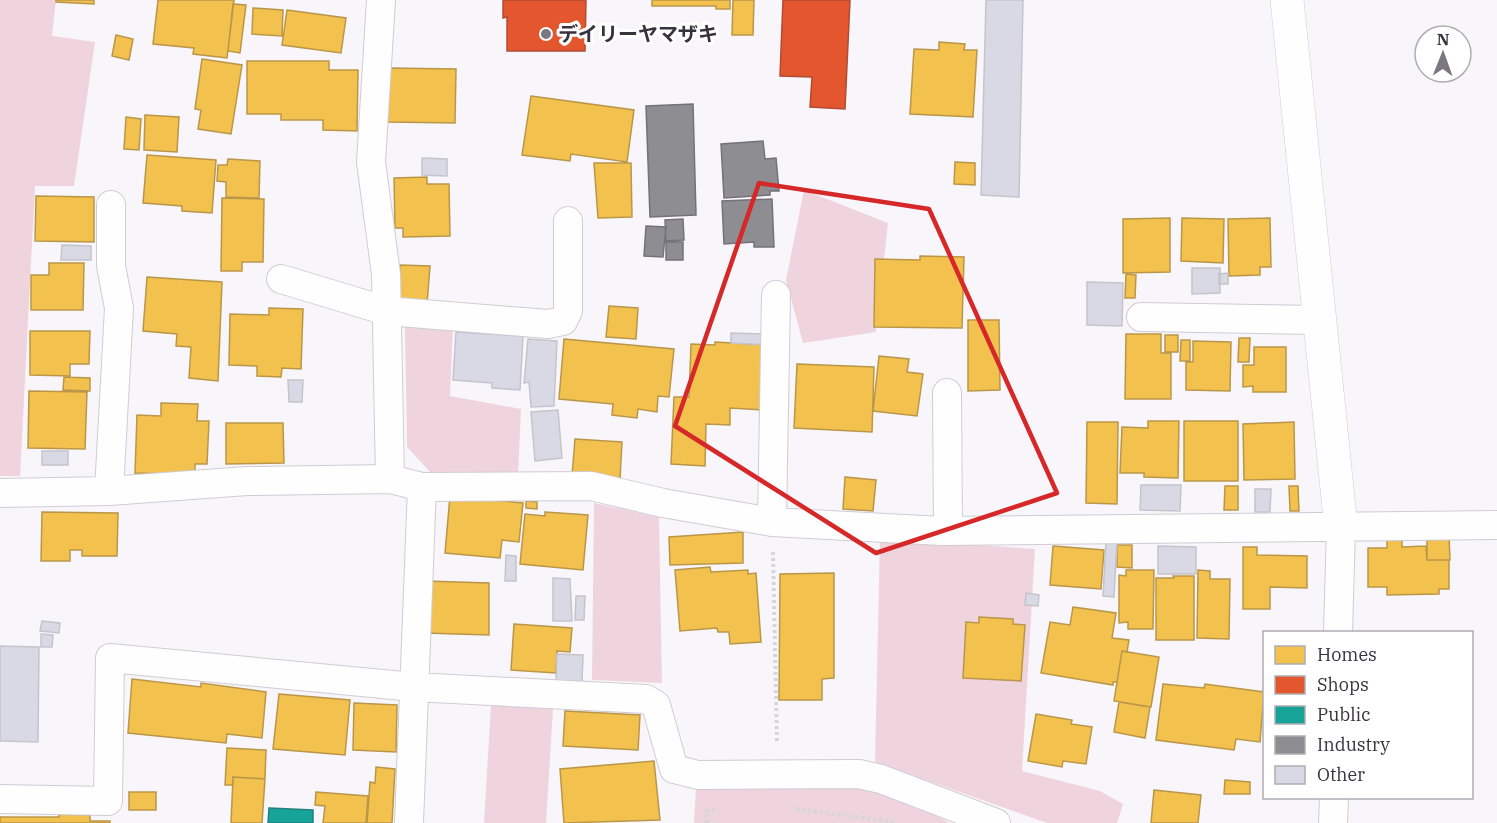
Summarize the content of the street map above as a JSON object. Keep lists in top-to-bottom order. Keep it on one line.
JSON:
{"places":["デイリーヤマザキ"],"legend":["Homes","Shops","Public","Industry","Other"],"north":"top"}
